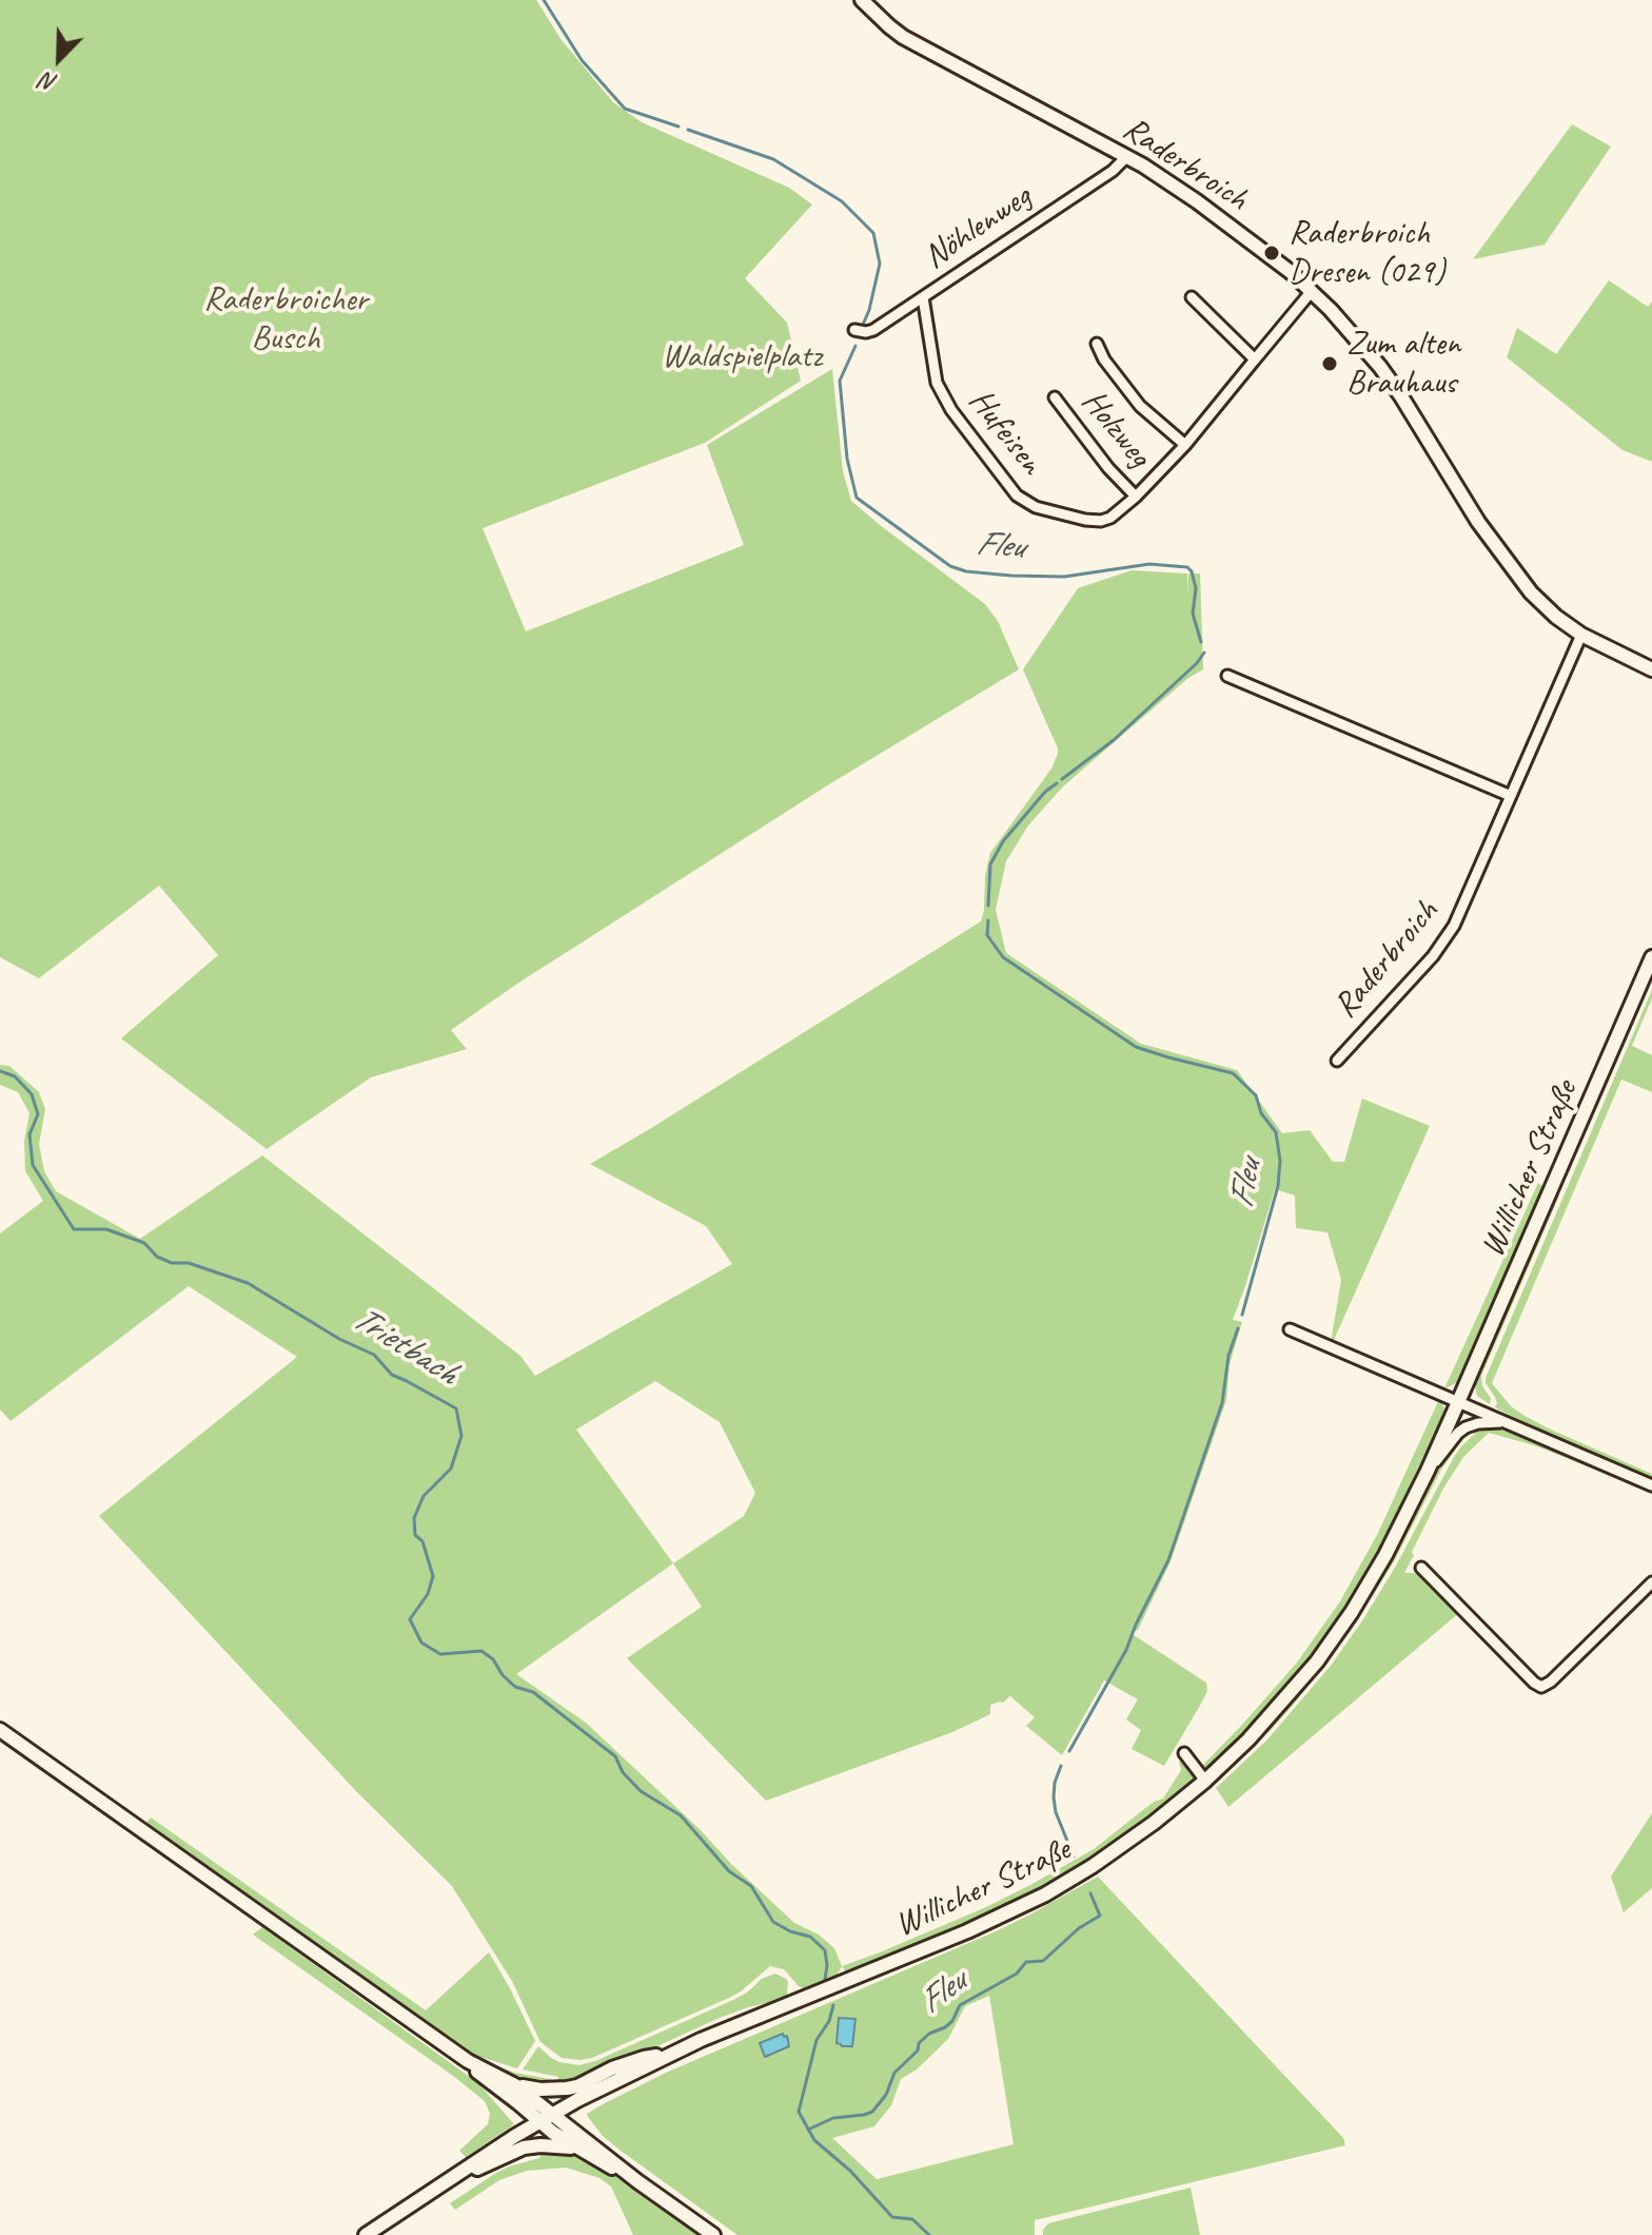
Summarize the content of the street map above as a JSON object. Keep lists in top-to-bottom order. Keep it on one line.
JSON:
{"streets":{"main road":["Raderbroich","Willicher Straße"],"street":["Nöhlenweg","Holzweg","Hufeisen"]},"crossings":[["Raderbroich","Nöhlenweg"],["Raderbroich","Hufeisen"],["Nöhlenweg","Hufeisen"],["Holzweg","Hufeisen"]],"water":["Fleu","Trietbach"],"parks":["Raderbroicher Busch","Waldspielplatz"],"places":["Raderbroich Dresen (029)","Zum alten Brauhaus"],"north":"bottom left"}
